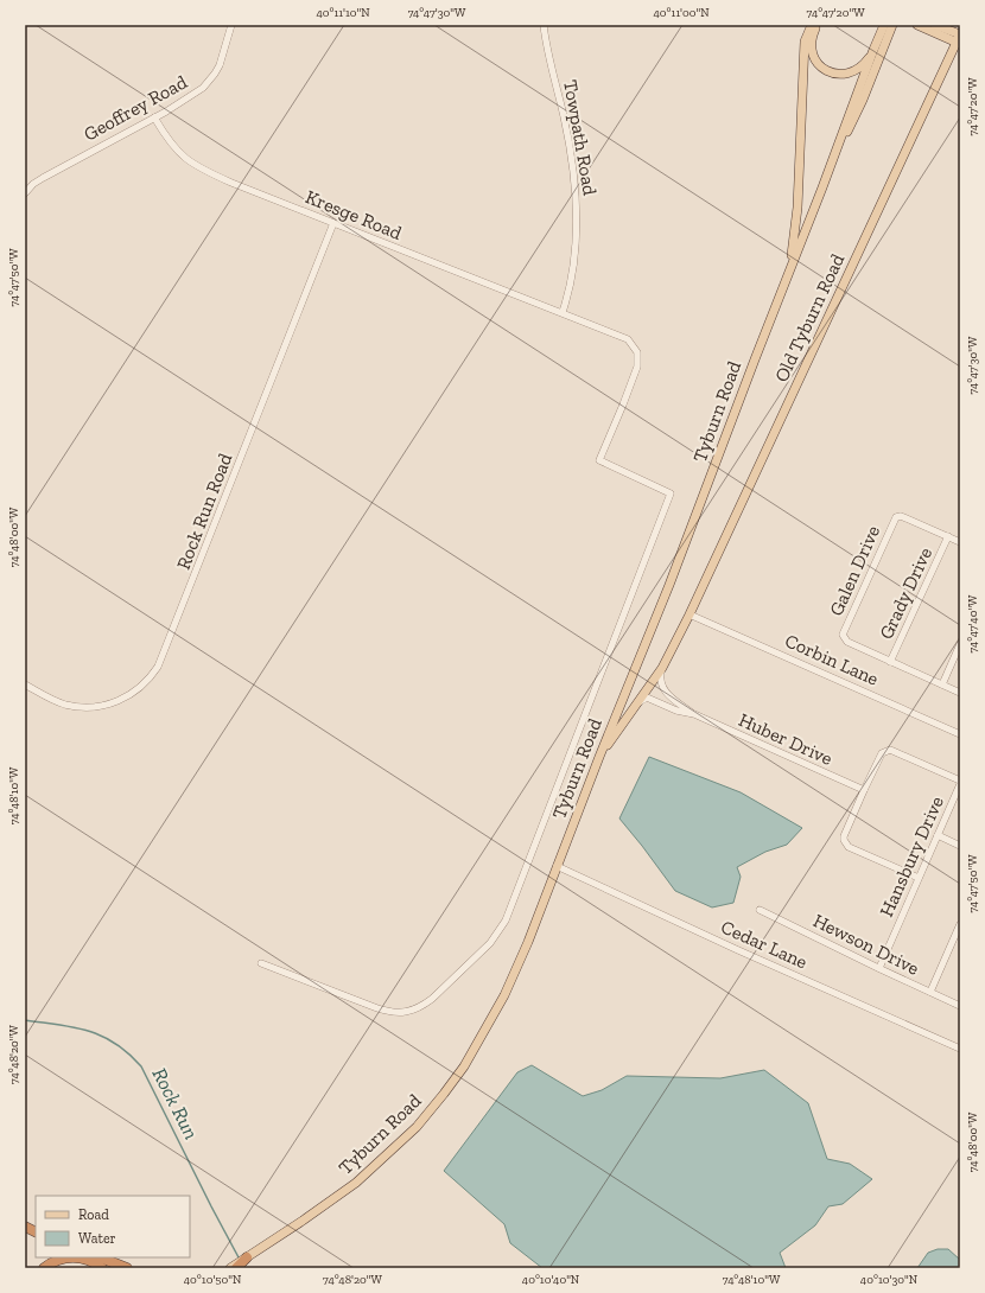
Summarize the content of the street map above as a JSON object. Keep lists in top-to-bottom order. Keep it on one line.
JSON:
{"streets":{"main road":["Old Tyburn Road","Tyburn Road"],"street":["Geoffrey Road","Towpath Road","Kresge Road","Rock Run Road","Galen Drive","Grady Drive","Corbin Lane","Huber Drive","Hansbury Drive","Cedar Lane","Hewson Drive"]},"crossings":[["Geoffrey Road","Kresge Road"],["Towpath Road","Kresge Road"],["Kresge Road","Rock Run Road"],["Old Tyburn Road","Tyburn Road"],["Old Tyburn Road","Corbin Lane"],["Old Tyburn Road","Huber Drive"],["Tyburn Road","Cedar Lane"],["Galen Drive","Grady Drive"],["Hansbury Drive","Hewson Drive"]],"water":["Rock Run"],"legend":["Road","Water"],"coordinates":["40°11'10\"N","74°47'30\"W","40°11'00\"N","74°47'20\"W","74°47'50\"W","74°48'00\"W","74°47'40\"W","74°48'10\"W","74°48'20\"W","40°10'50\"N","40°10'40\"N","40°10'30\"N"]}
